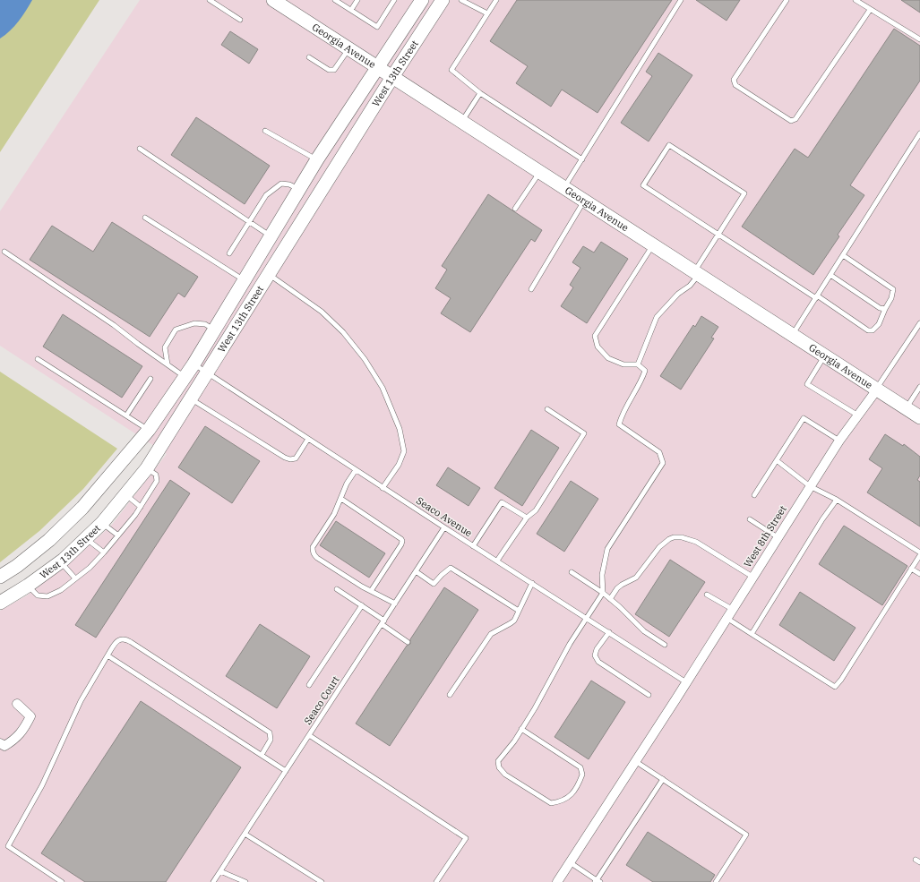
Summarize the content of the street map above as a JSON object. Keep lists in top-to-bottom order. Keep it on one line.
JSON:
{"streets":{"main road":["Georgia Avenue","West 13th Street"],"street":["West 8th Street"],"lane":["Seaco Avenue","Seaco Court"]},"crossings":[["Georgia Avenue","West 13th Street"],["Georgia Avenue","West 8th Street"],["West 13th Street","Seaco Avenue"],["Seaco Avenue","West 8th Street"],["Seaco Avenue","Seaco Court"]]}
